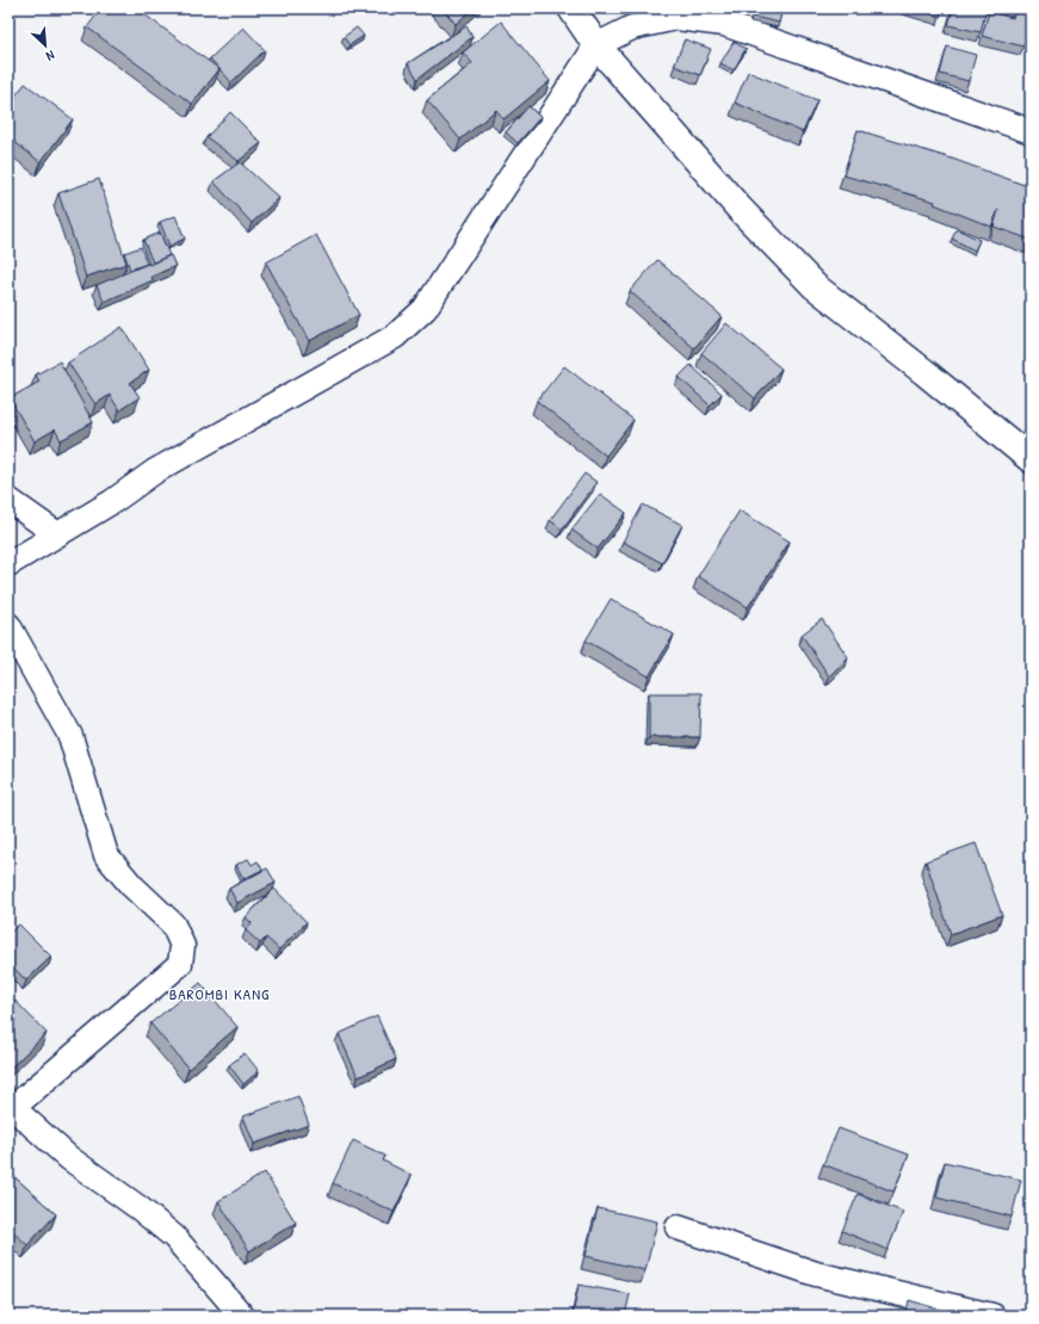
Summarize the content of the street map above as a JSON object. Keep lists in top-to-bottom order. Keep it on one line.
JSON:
{"districts":["BAROMBI KANG"],"north":"bottom right"}
